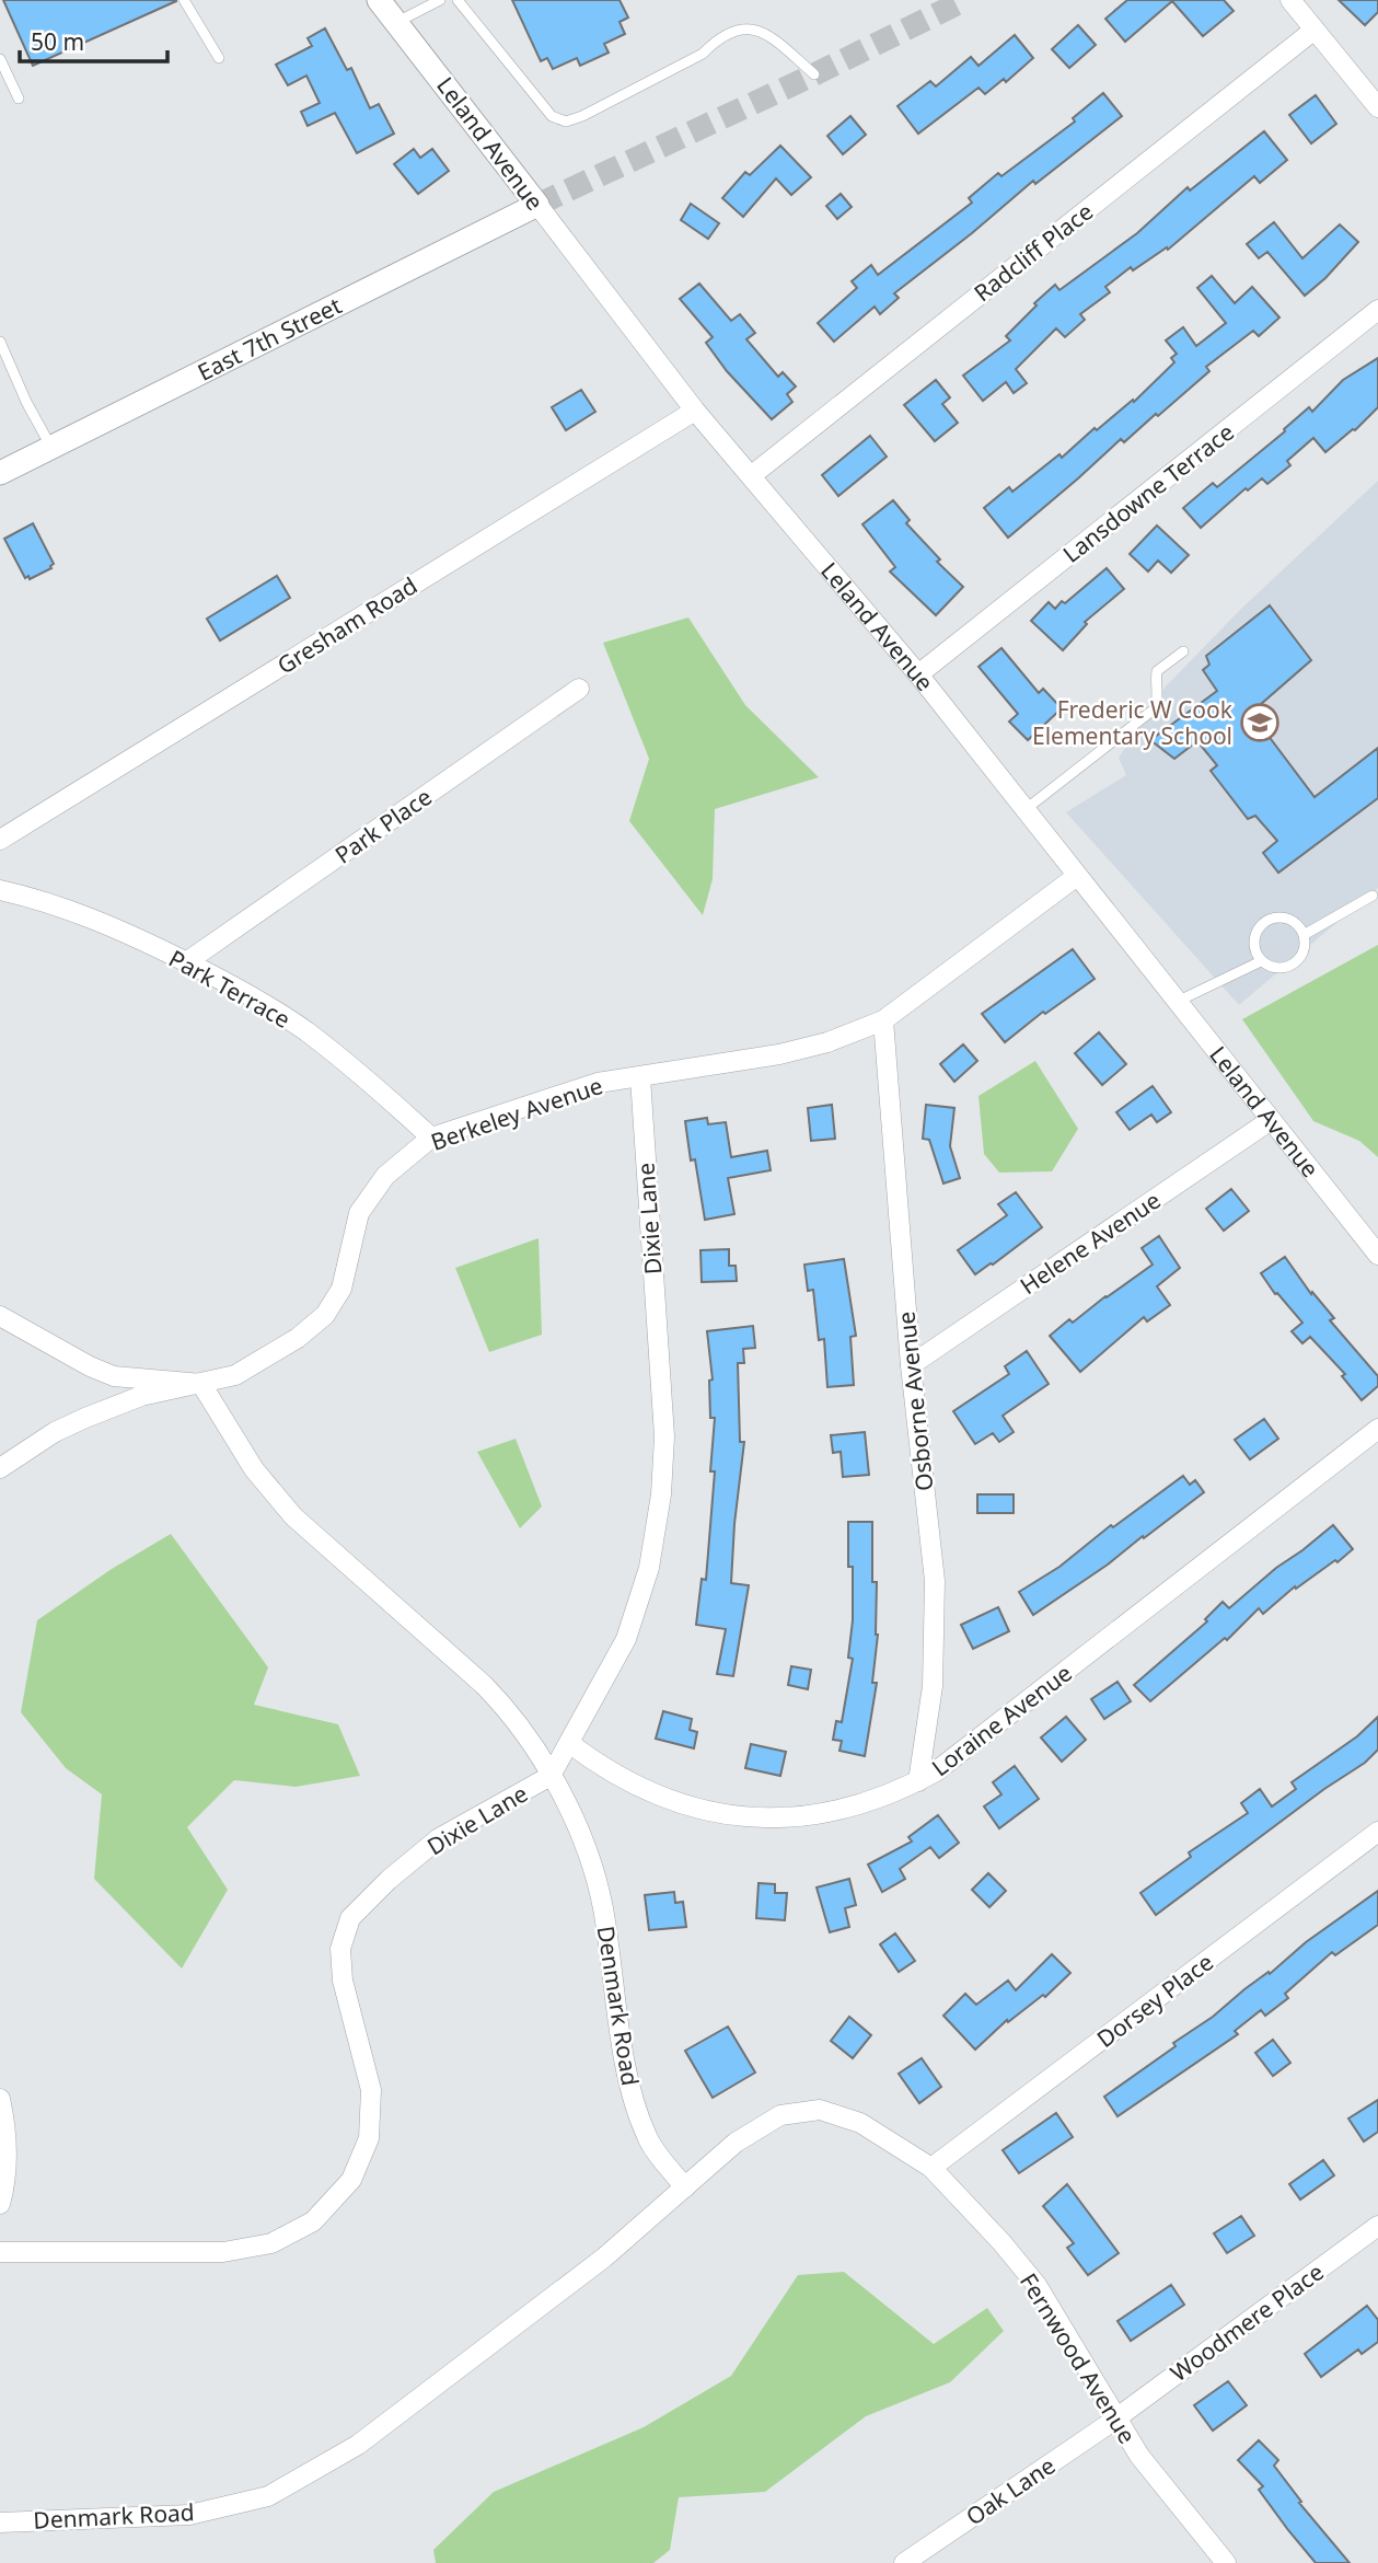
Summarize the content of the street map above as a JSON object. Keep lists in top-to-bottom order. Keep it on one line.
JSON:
{"streets":{"street":["Leland Avenue","Radcliff Place","East 7th Street","Lansdowne Terrace","Gresham Road","Park Place","Park Terrace","Berkeley Avenue","Dixie Lane","Helene Avenue","Osborne Avenue","Loraine Avenue","Dorsey Place","Denmark Road","Woodmere Place","Fernwood Avenue","Oak Lane"]},"crossings":[["Leland Avenue","Radcliff Place"],["Leland Avenue","East 7th Street"],["Leland Avenue","Lansdowne Terrace"],["Leland Avenue","Gresham Road"],["Leland Avenue","Berkeley Avenue"],["Leland Avenue","Helene Avenue"],["Park Place","Park Terrace"],["Park Terrace","Berkeley Avenue"],["Berkeley Avenue","Dixie Lane"],["Berkeley Avenue","Osborne Avenue"],["Berkeley Avenue","Denmark Road"],["Dixie Lane","Loraine Avenue"],["Dixie Lane","Denmark Road"],["Helene Avenue","Osborne Avenue"],["Osborne Avenue","Loraine Avenue"],["Dorsey Place","Fernwood Avenue"],["Denmark Road","Fernwood Avenue"],["Woodmere Place","Fernwood Avenue"],["Woodmere Place","Oak Lane"],["Fernwood Avenue","Oak Lane"]],"places":{"school or university":["Frederic W Cook Elementary School"]},"scale_bar":"50 m"}
